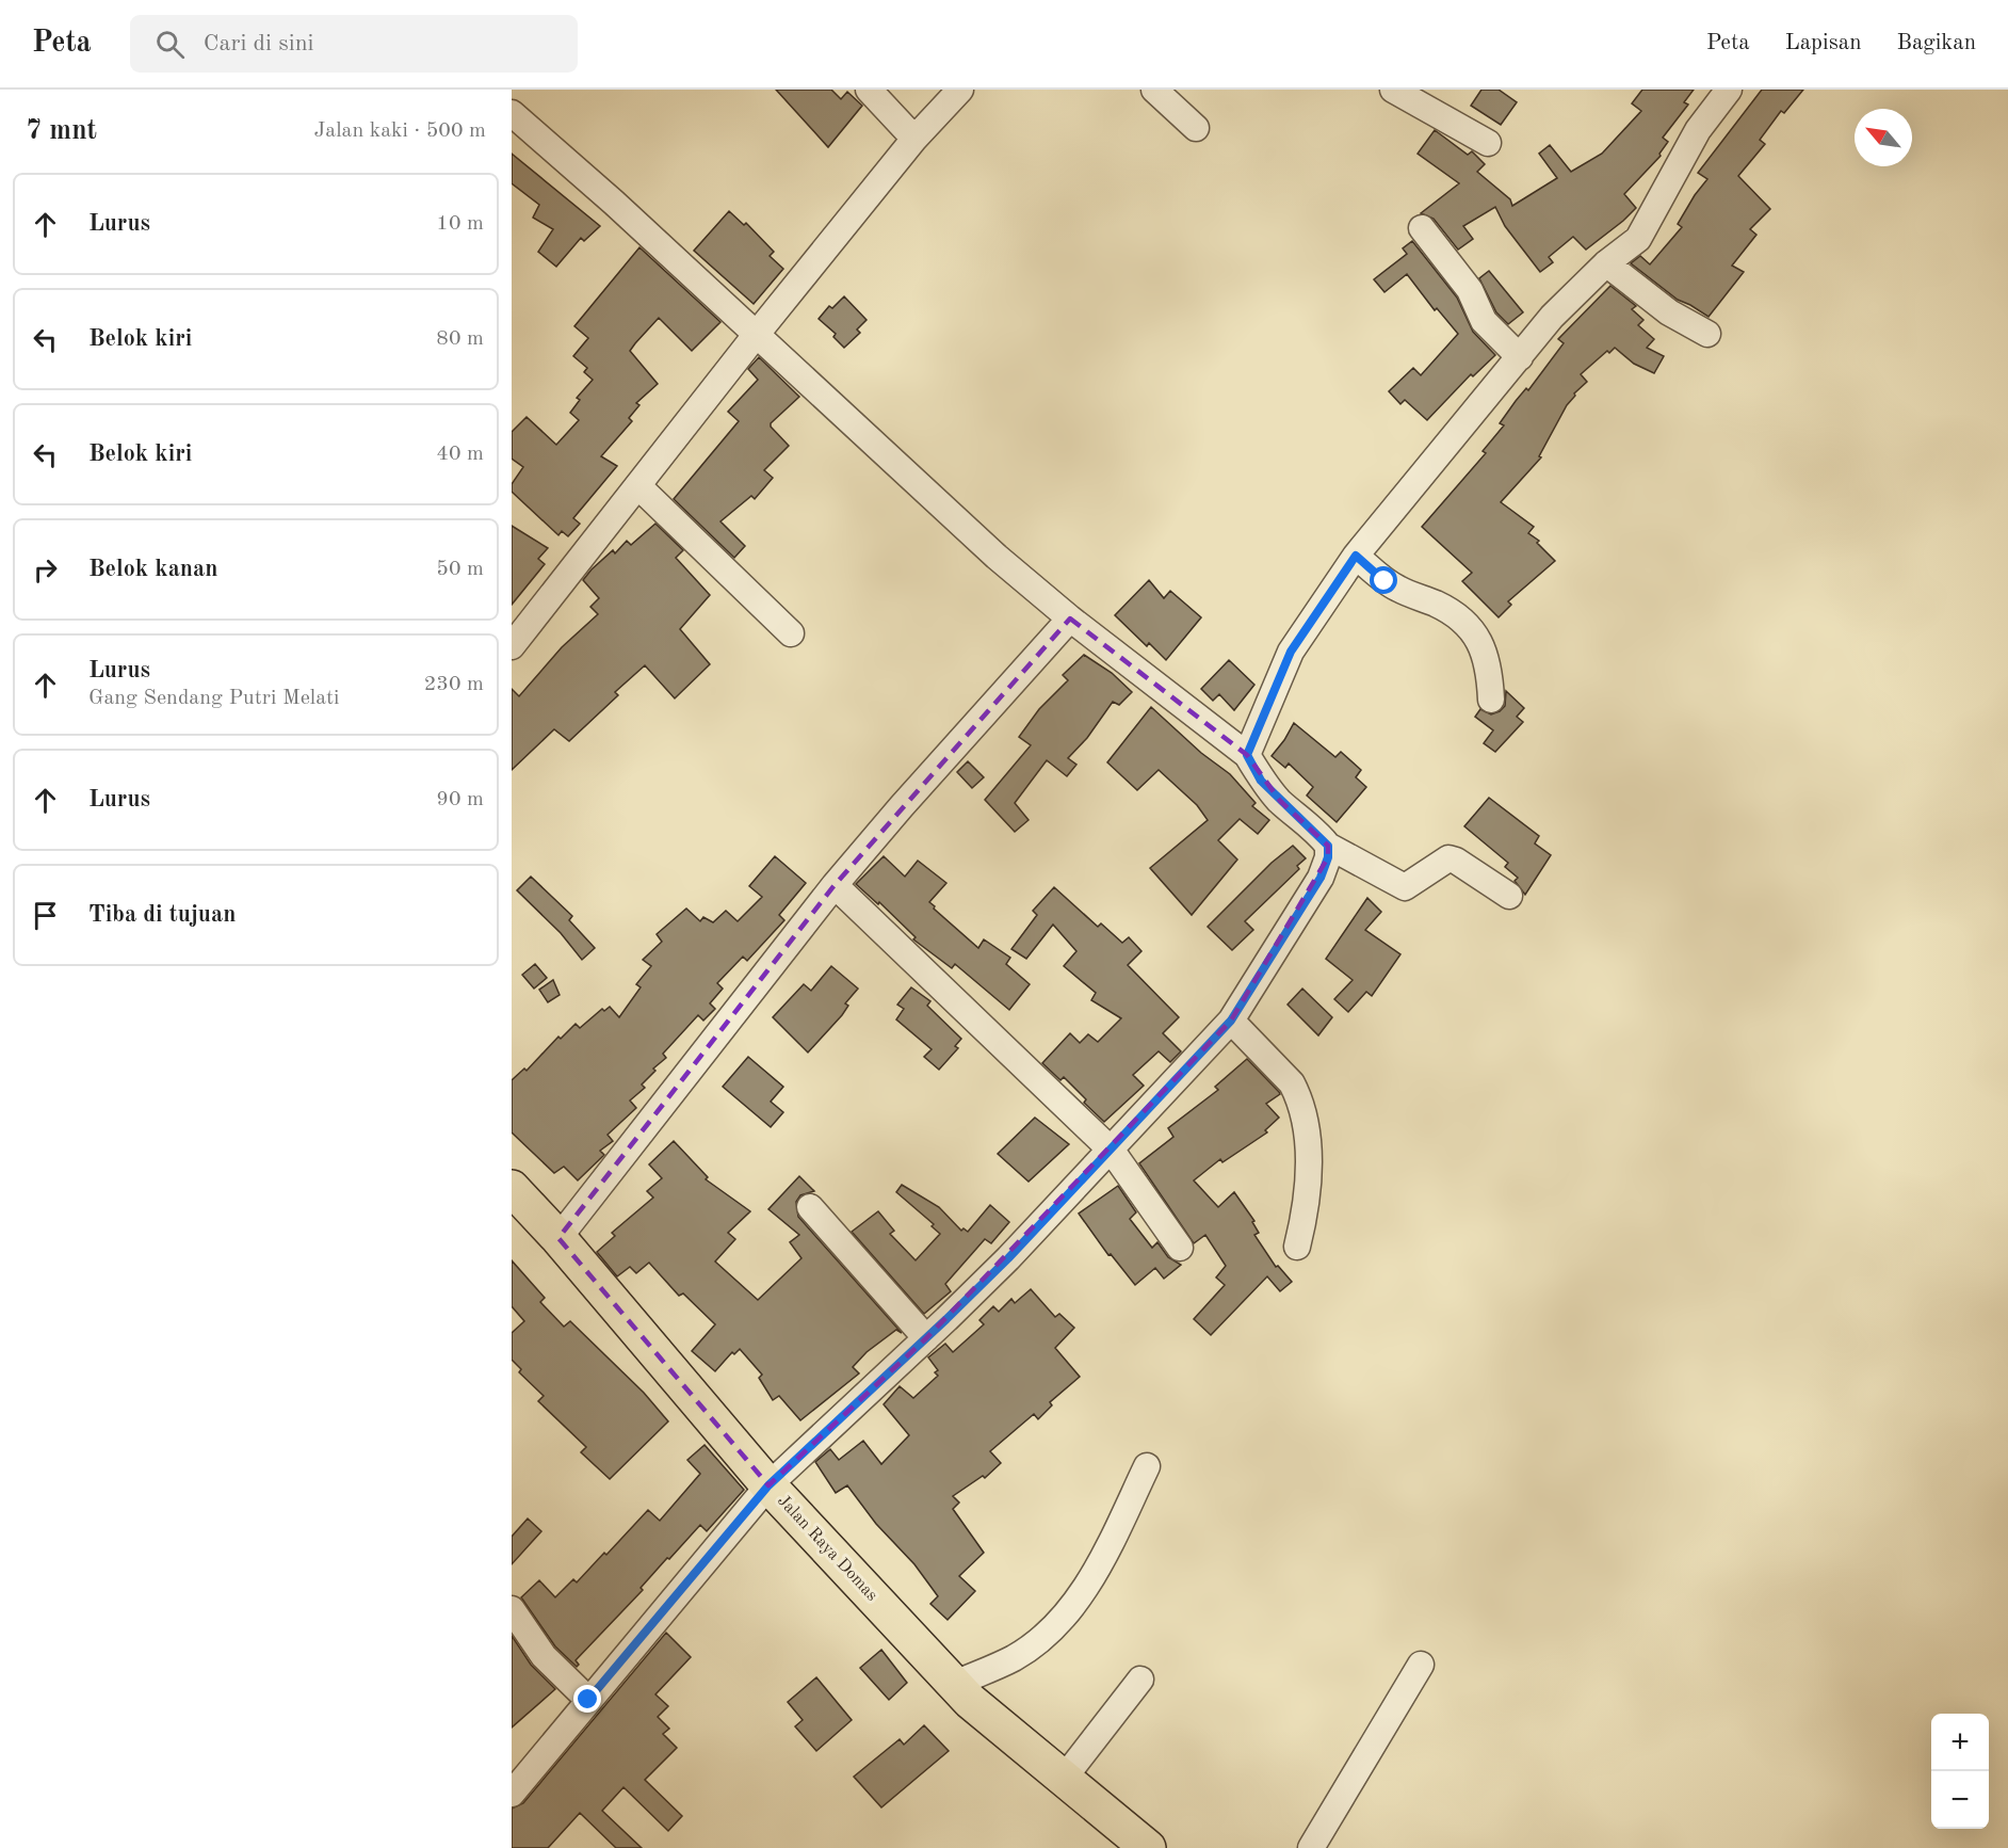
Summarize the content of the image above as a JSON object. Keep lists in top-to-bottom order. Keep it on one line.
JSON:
{"streets":{"highway":["Jalan Raya Domas"]},"north":"top left","page":{"header":"Peta","search":"Cari di sini","nav":["Peta","Lapisan","Bagikan"],"heading":["7 mnt","Jalan kaki · 500 m"],"list":[["Lurus","10 m"],["Belok kiri","80 m"],["Belok kiri","40 m"],["Belok kanan","50 m"],["Lurus","Gang Sendang Putri Melati","230 m"],["Lurus","90 m"],"Tiba di tujuan"],"map_buttons":["+","−"]}}
